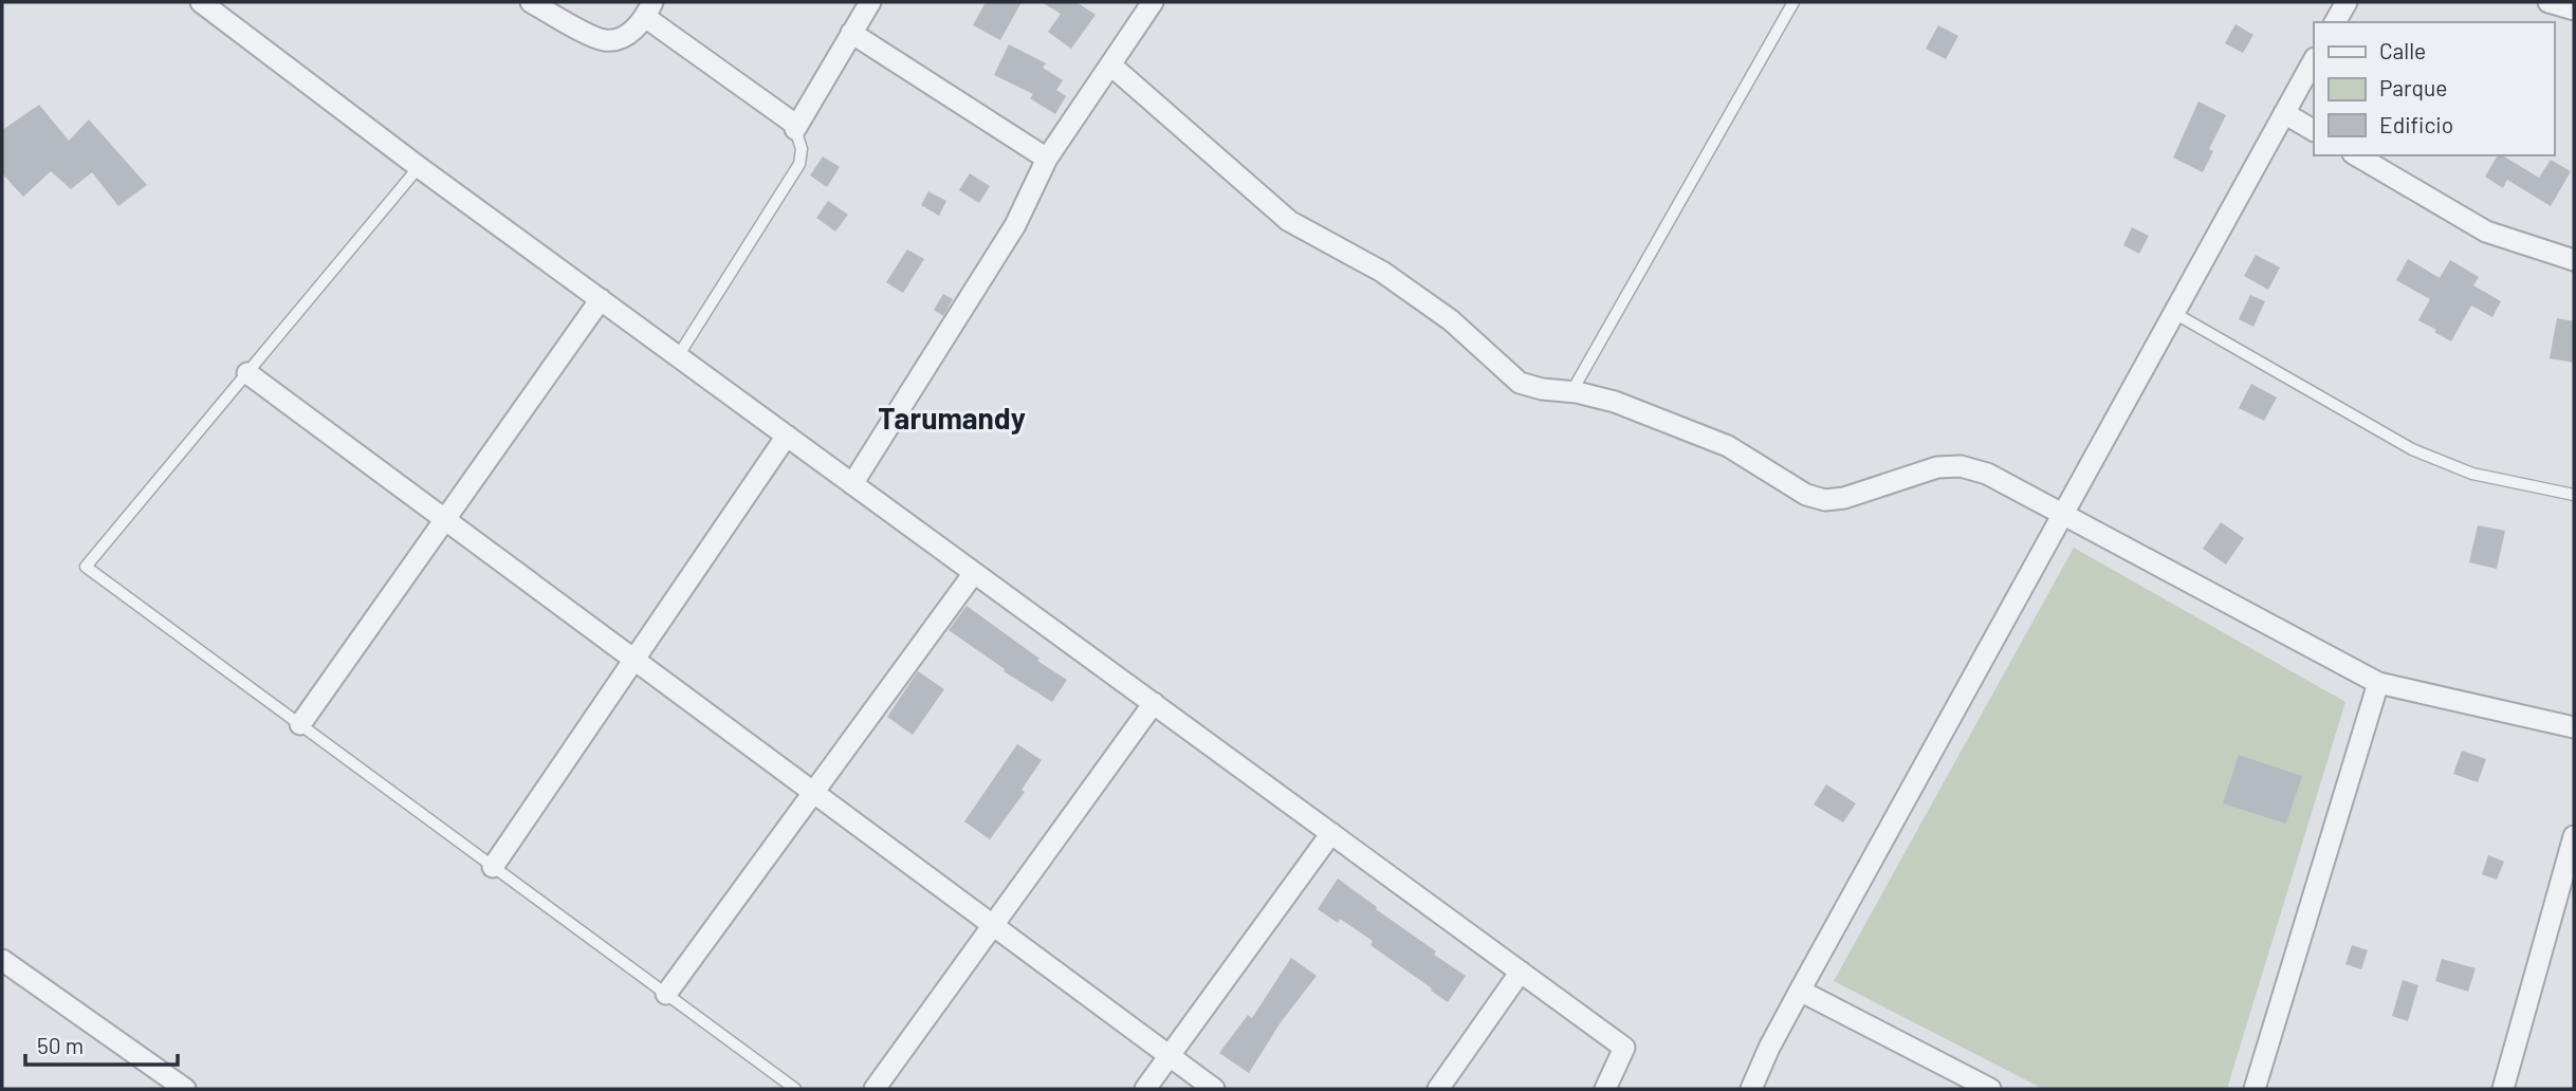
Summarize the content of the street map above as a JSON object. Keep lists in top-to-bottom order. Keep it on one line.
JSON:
{"districts":["Tarumandy"],"legend":["Calle","Parque","Edificio"],"scale_bar":"50 m"}
